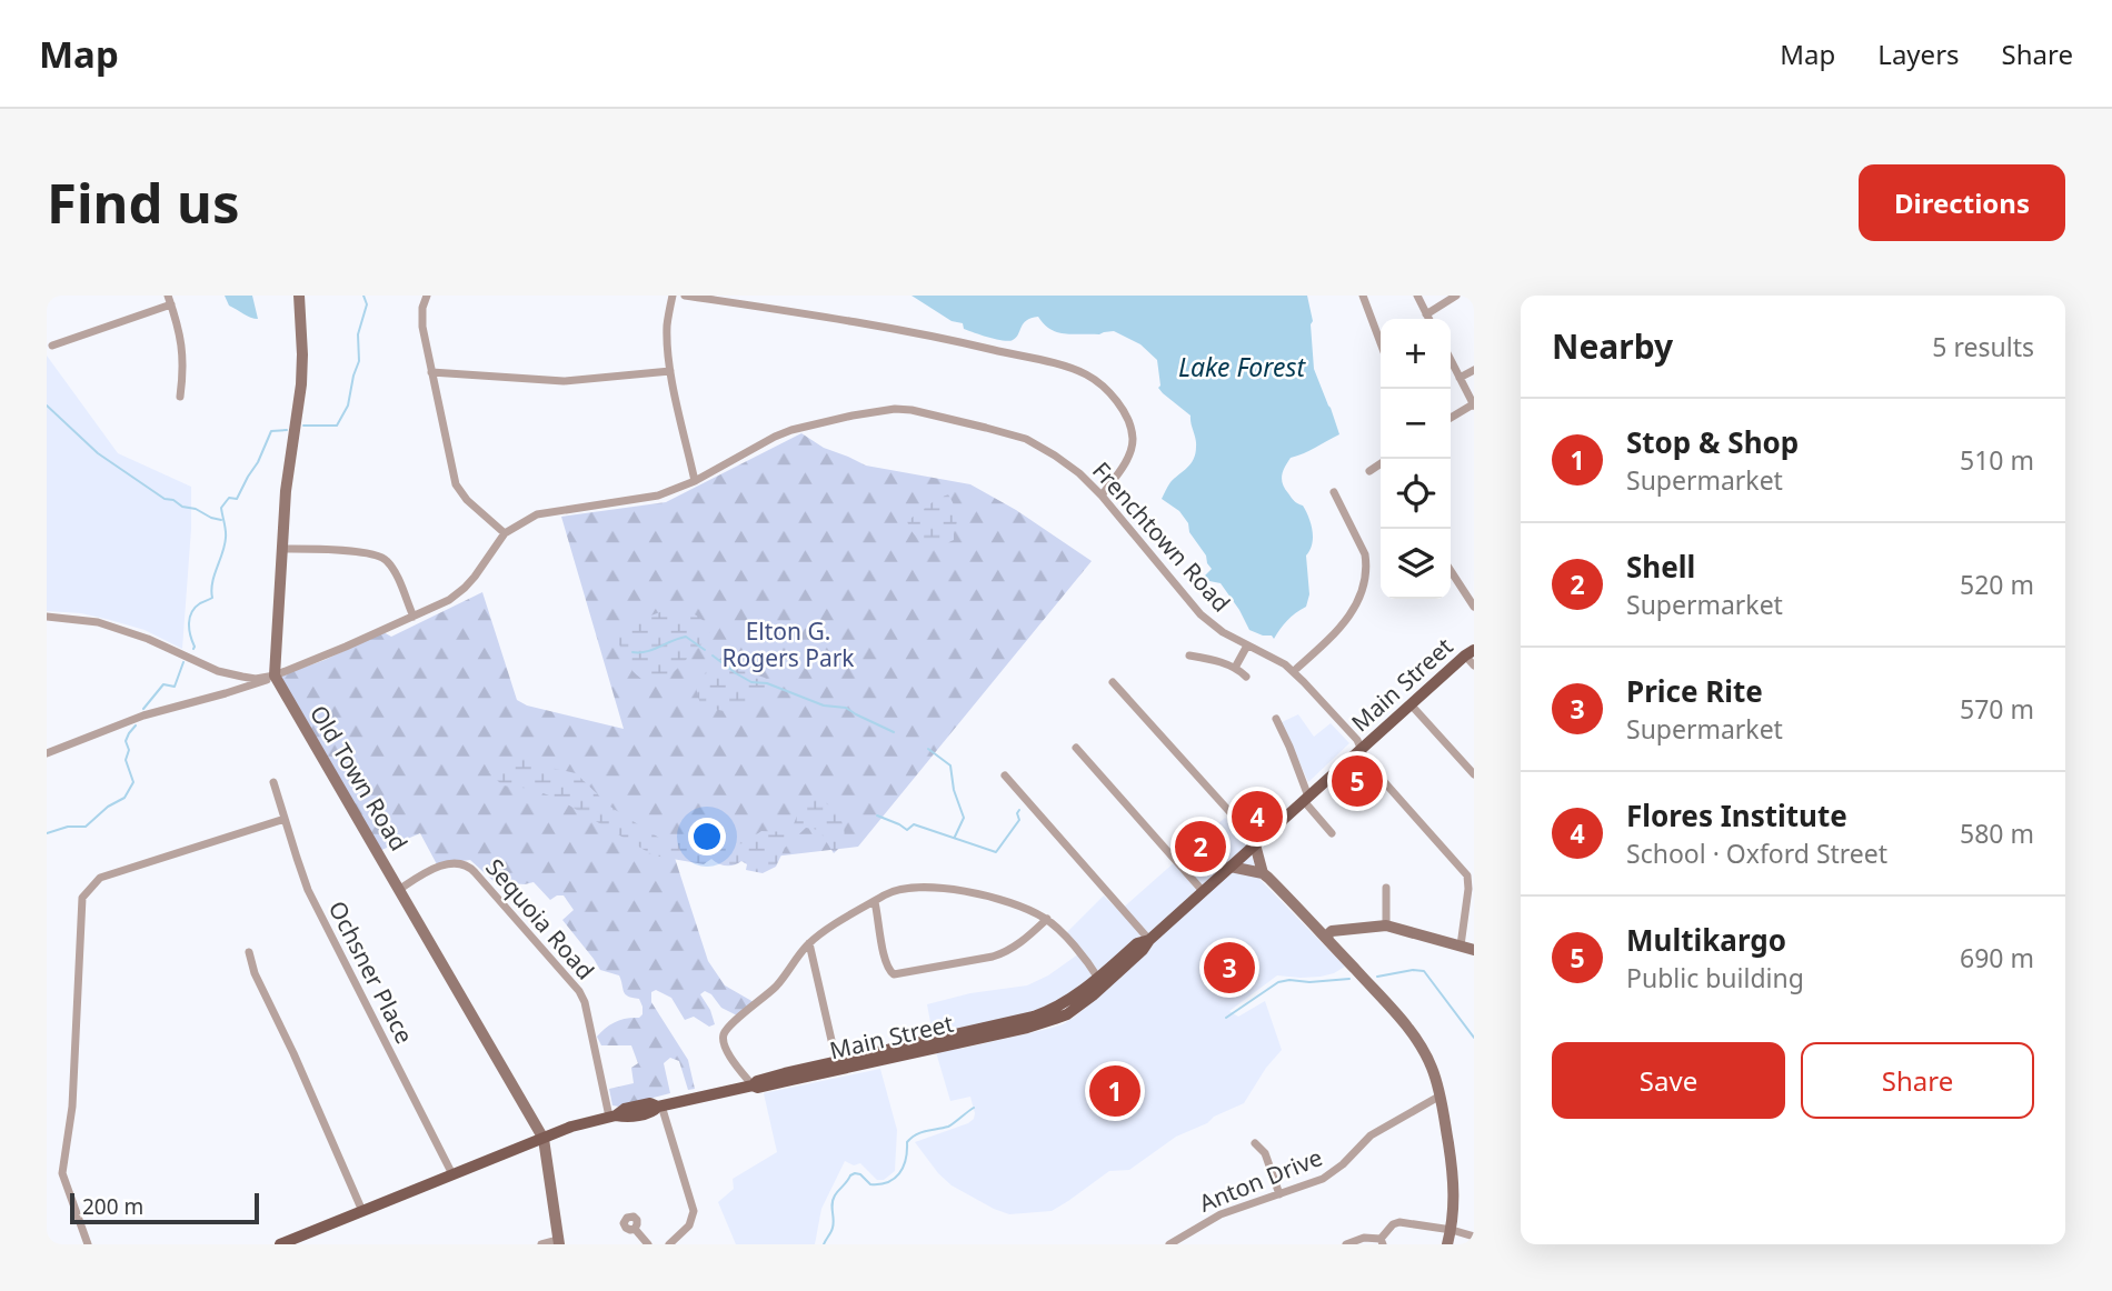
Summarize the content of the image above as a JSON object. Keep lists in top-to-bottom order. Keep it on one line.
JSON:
{"streets":{"main road":["Main Street","Old Town Road"],"street":["Frenchtown Road","Sequoia Road","Ochsner Place","Anton Drive"]},"crossings":[["Frenchtown Road","Main Street"],["Frenchtown Road","Old Town Road"],["Main Street","Old Town Road"],["Main Street","Sequoia Road"],["Main Street","Ochsner Place"],["Old Town Road","Sequoia Road"]],"water":["Lake Forest"],"parks":["Elton G. Rogers Park"],"scale_bar":"200 m","page":{"header":"Map","nav":["Map","Layers","Share"],"buttons":["Directions",["Save","Share"]],"title":"Find us","heading":["Nearby","5 results"],"map_buttons":["+","−"],"list":[{"mark":"1","name":"Stop & Shop","note":"Supermarket","value":"510 m"},{"mark":"2","name":"Shell","note":"Supermarket","value":"520 m"},{"mark":"3","name":"Price Rite","note":"Supermarket","value":"570 m"},{"mark":"4","name":"Flores Institute","note":"School · Oxford Street","value":"580 m"},{"mark":"5","name":"Multikargo","note":"Public building","value":"690 m"}],"pins":["5","4","2","3","1"],"scale":"200 m"}}
